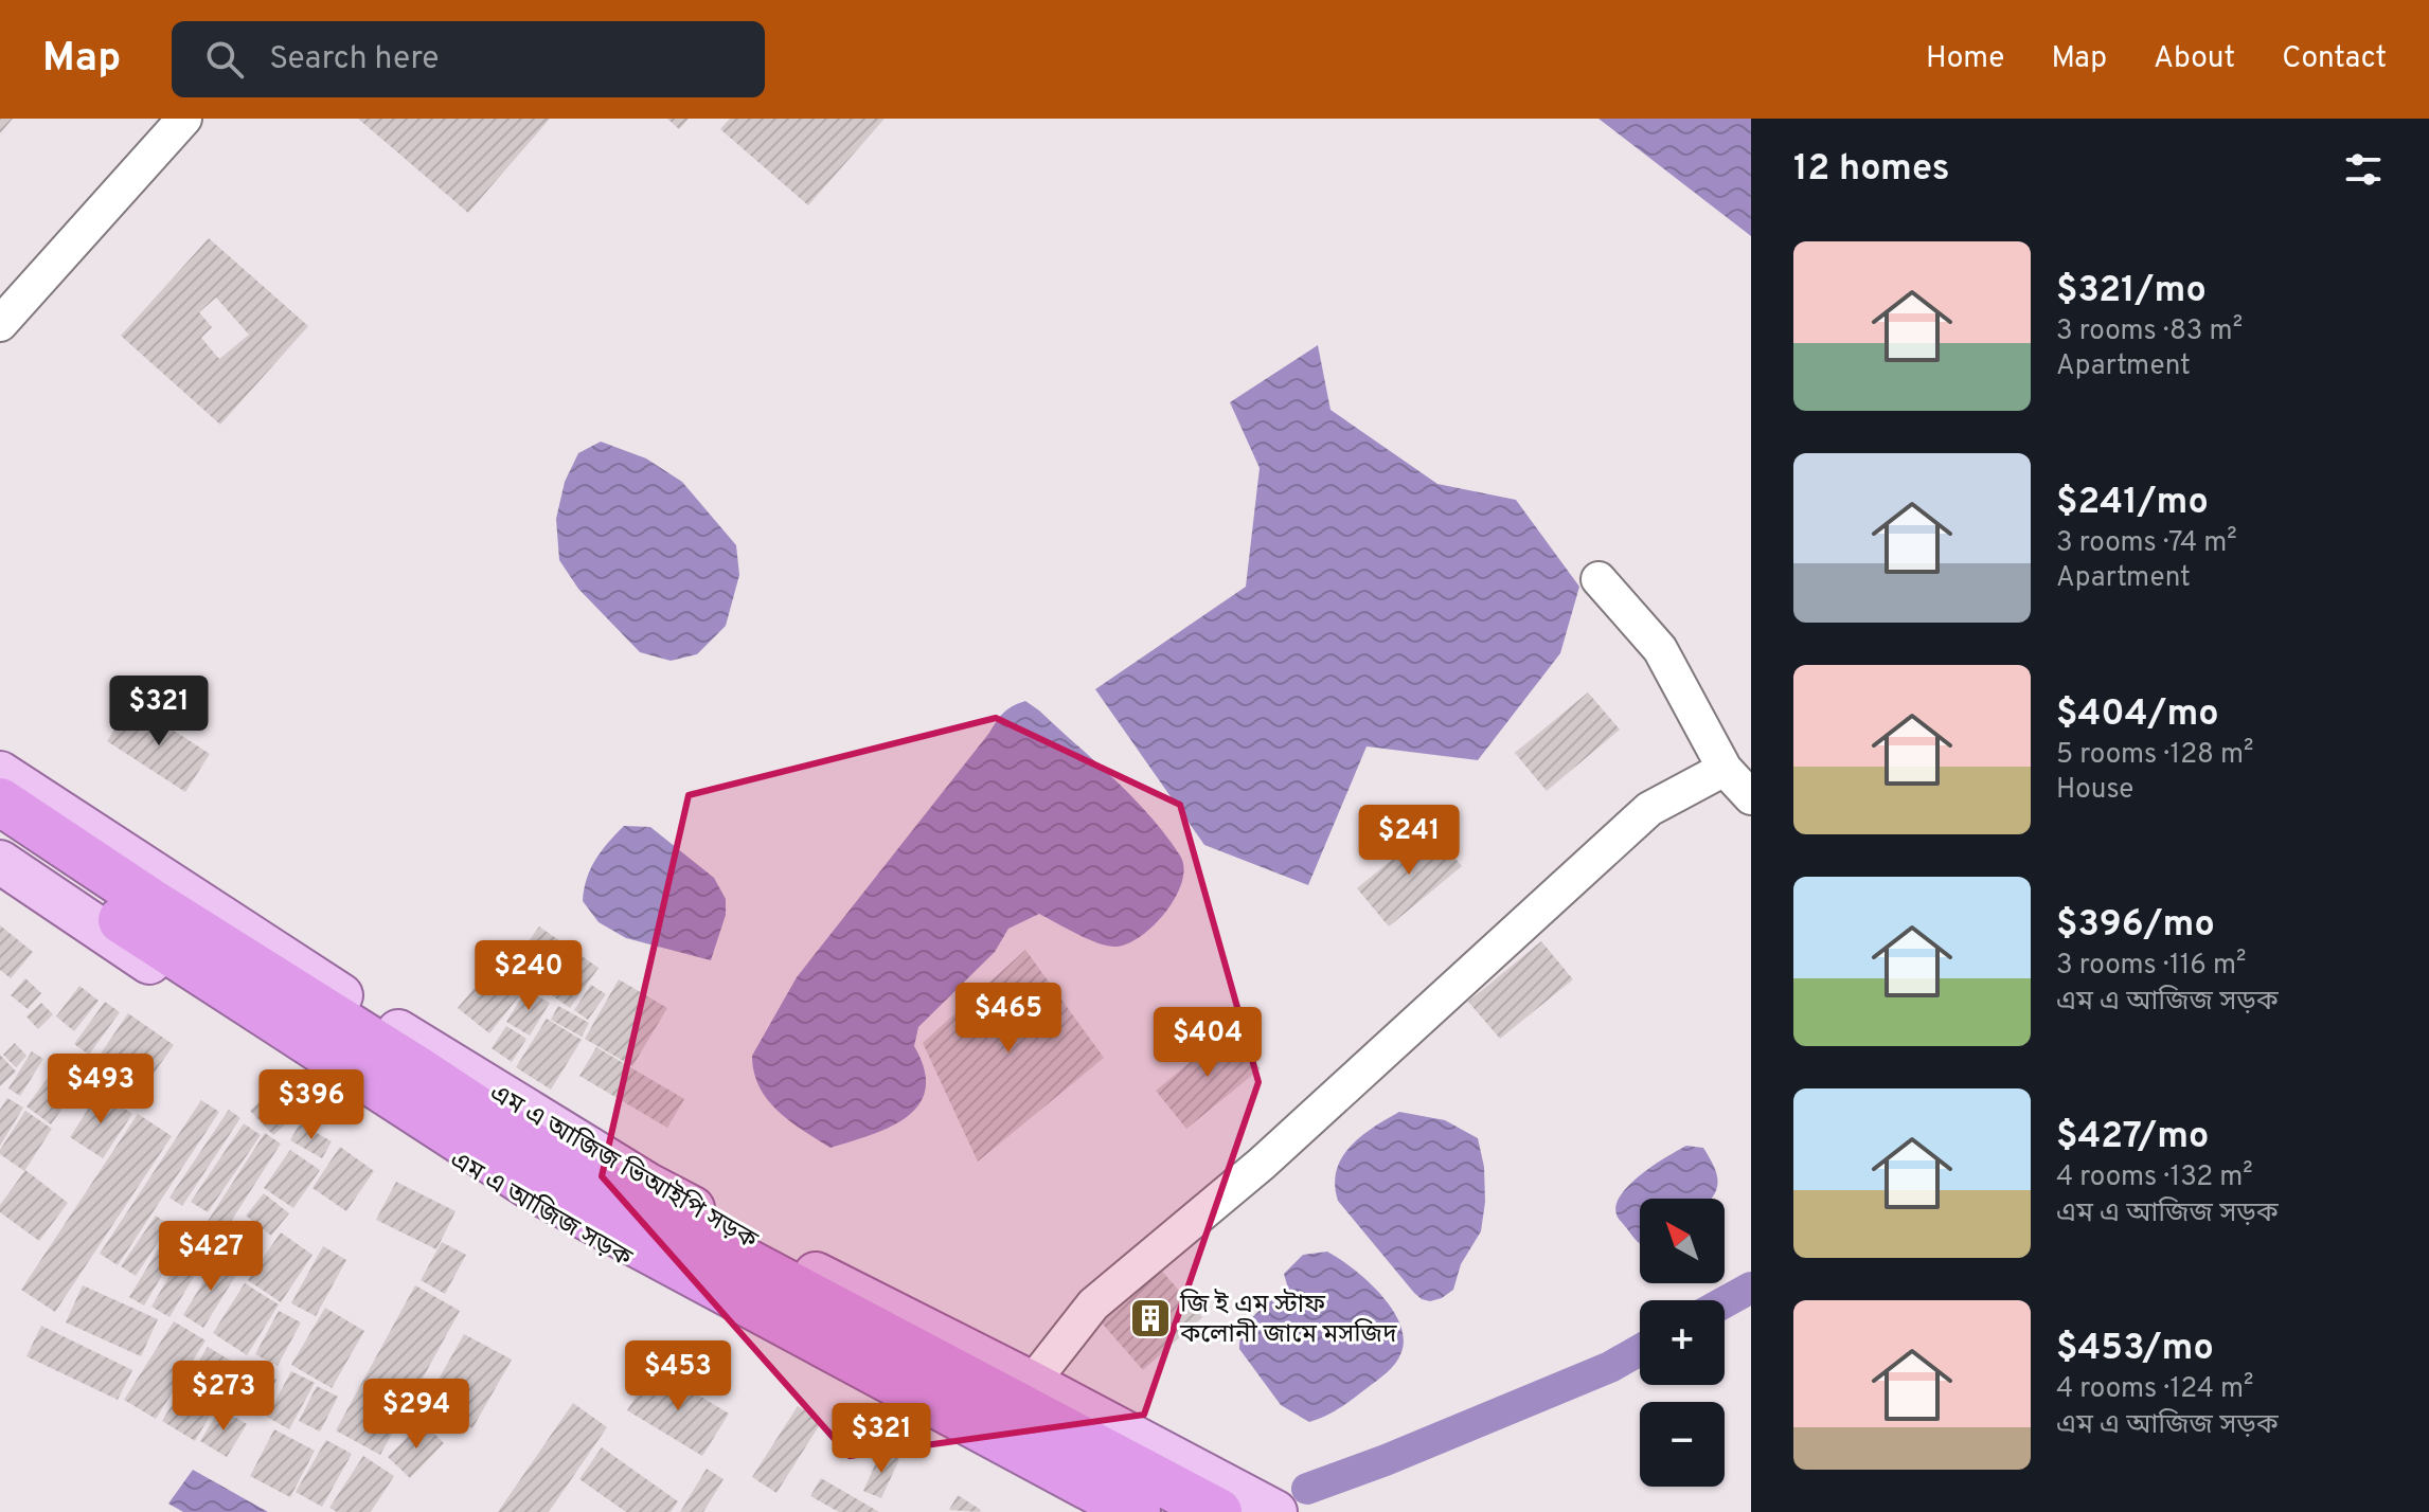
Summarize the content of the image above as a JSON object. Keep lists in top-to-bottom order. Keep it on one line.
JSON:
{"streets":{"main road":["এম এ আজিজ ভিআইপি সড়ক","এম এ আজিজ সড়ক"]},"places":{"building":["জি ই এম স্টাফ কলোনী জামে মসজিদ"]},"north":"top left","page":{"header":"Map","search":"Search here","nav":["Home","Map","About","Contact"],"heading":"12 homes","list":[{"name":"$321/mo","note":"3 rooms · 83 m² · Apartment"},{"name":"$241/mo","note":"3 rooms · 74 m² · Apartment"},{"name":"$404/mo","note":"5 rooms · 128 m² · House"},{"name":"$396/mo","note":"3 rooms · 116 m² · এম এ আজিজ সড়ক"},{"name":"$427/mo","note":"4 rooms · 132 m² · এম এ আজিজ সড়ক"},{"name":"$453/mo","note":"4 rooms · 124 m² · এম এ আজিজ সড়ক"}],"price":["$321","$241","$240","$465","$404","$493","$396","$427","$453","$273","$294","$321"],"map_buttons":["+","−"]}}
